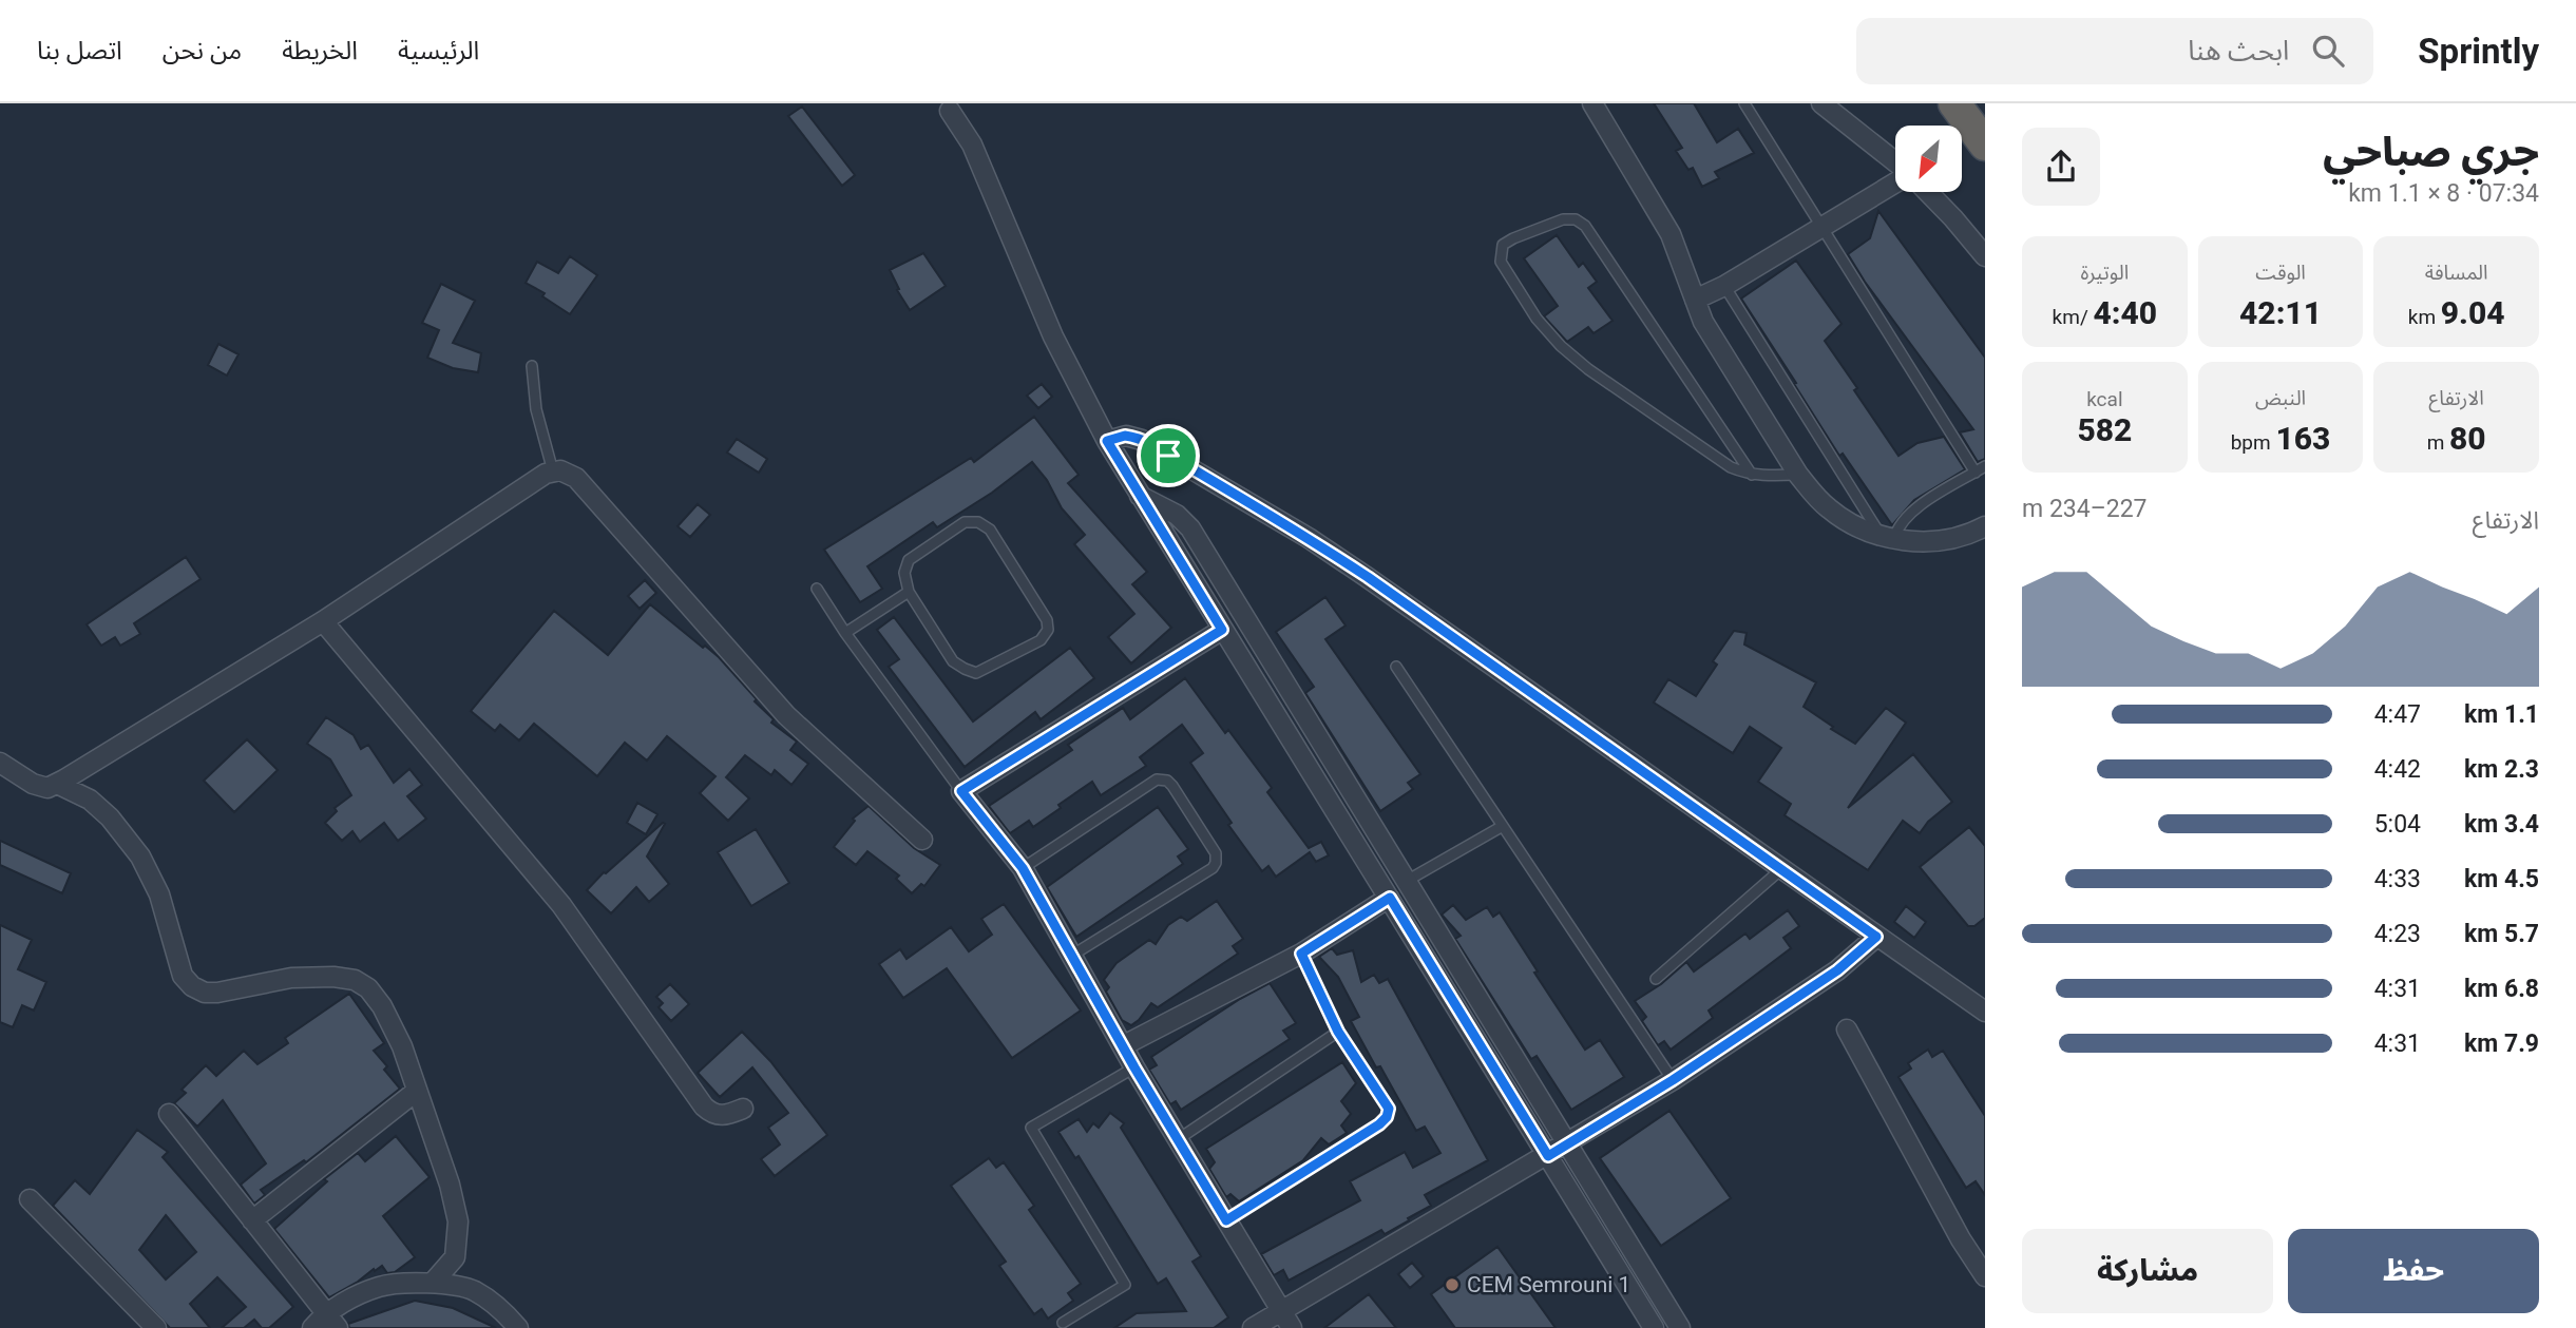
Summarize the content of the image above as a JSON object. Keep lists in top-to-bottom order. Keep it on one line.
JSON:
{"places":["CEM Semrouni 1"],"north":"bottom left","page":{"header":"Sprintly","search":"ابحث هنا","nav":["الرئيسية","الخريطة","من نحن","اتصل بنا"],"heading":["جري صباحي","07:34 · 8 × 1.1 km"],"stats":[["المسافة","9.04 km"],["الوقت","42:11"],["الوتيرة","4:40 /km"],["الارتفاع","80 m"],["النبض","163 bpm"],["kcal","582"]],"chart":["الارتفاع","227–234 m"],"list":[{"name":"1.1 km","note":"4:47"},{"name":"2.3 km","note":"4:42"},{"name":"3.4 km","note":"5:04"},{"name":"4.5 km","note":"4:33"},{"name":"5.7 km","note":"4:23"},{"name":"6.8 km","note":"4:31"},{"name":"7.9 km","note":"4:31"}],"buttons":["حفظ","مشاركة"]}}
